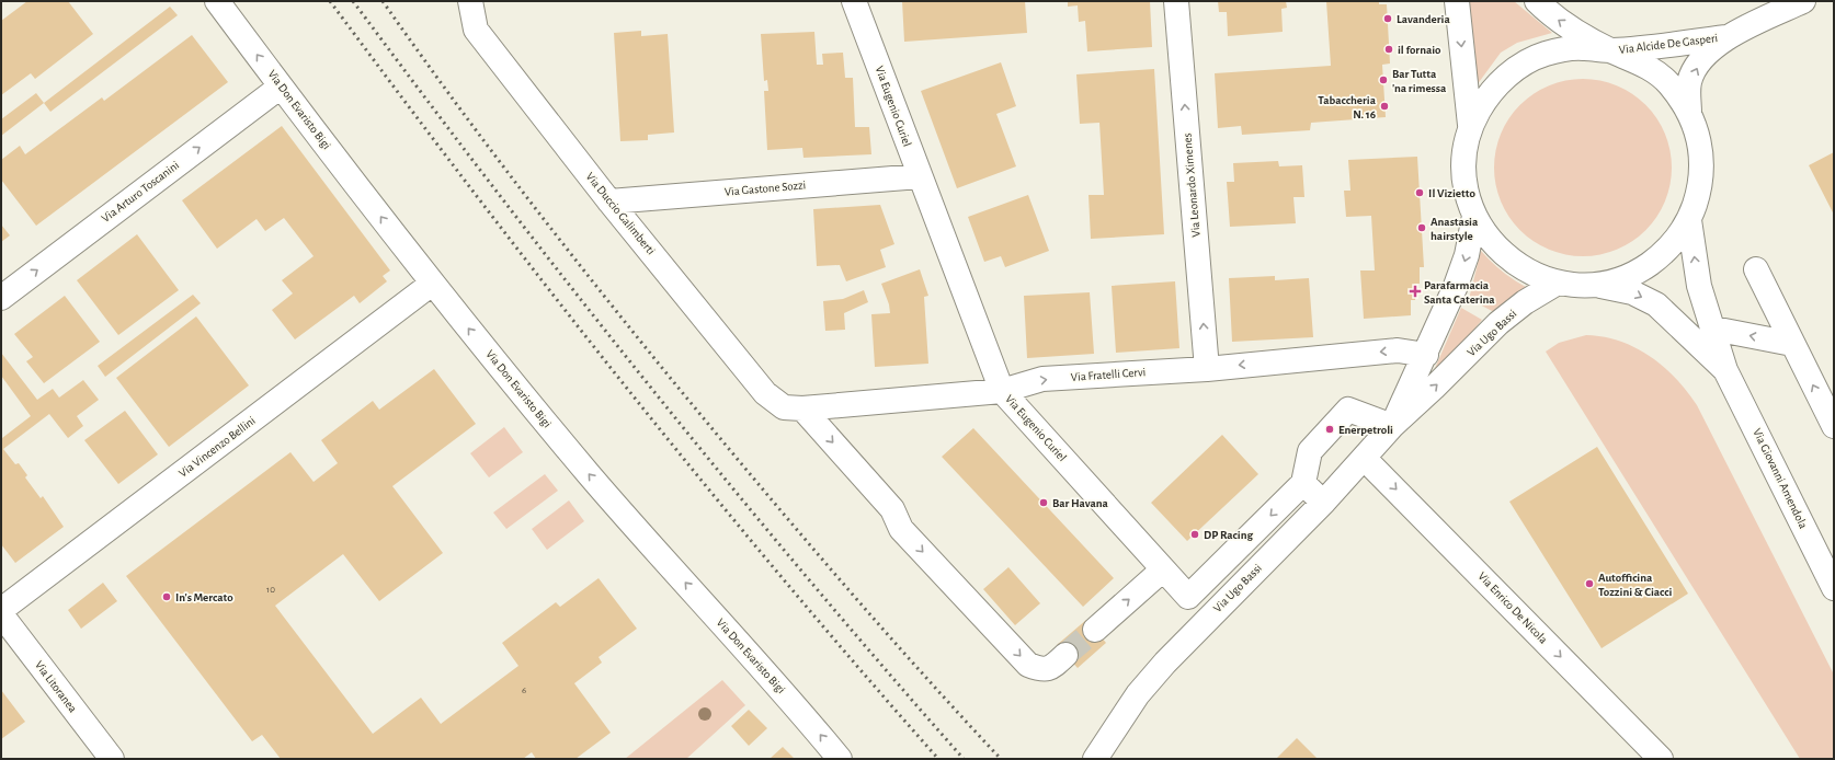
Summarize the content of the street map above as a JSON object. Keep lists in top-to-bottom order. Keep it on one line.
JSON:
{"streets":{"street":["Via Alcide De Gasperi","Via Eugenio Curiel","Via Don Evaristo Bigi","Via Leonardo Ximenes","Via Gastone Sozzi","Via Arturo Toscanini","Via Duccio Galimberti","Via Ugo Bassi","Via Fratelli Cervi","Via Vincenzo Bellini","Via Giovanni Amendola","Via Enrico De Nicola","Via Litoranea"]},"crossings":[["Via Alcide De Gasperi","Via Ugo Bassi"],["Via Eugenio Curiel","Via Gastone Sozzi"],["Via Eugenio Curiel","Via Fratelli Cervi"],["Via Don Evaristo Bigi","Via Arturo Toscanini"],["Via Don Evaristo Bigi","Via Vincenzo Bellini"],["Via Leonardo Ximenes","Via Fratelli Cervi"],["Via Gastone Sozzi","Via Duccio Galimberti"],["Via Duccio Galimberti","Via Fratelli Cervi"],["Via Ugo Bassi","Via Fratelli Cervi"],["Via Ugo Bassi","Via Giovanni Amendola"],["Via Ugo Bassi","Via Enrico De Nicola"]],"one_way":["Via Leonardo Ximenes","Via Arturo Toscanini","Via Enrico De Nicola"],"places":{"other":["Lavanderia","il fornaio","Bar Tutta 'na rimessa","Tabaccheria N. 16","Il Vizietto","Anastasia hairstyle","Enerpetroli","Bar Havana","DP Racing","Autofficina Tozzini & Ciacci","In's Mercato"],"health":["Parafarmacia Santa Caterina"]},"house_numbers":["10","6"]}
